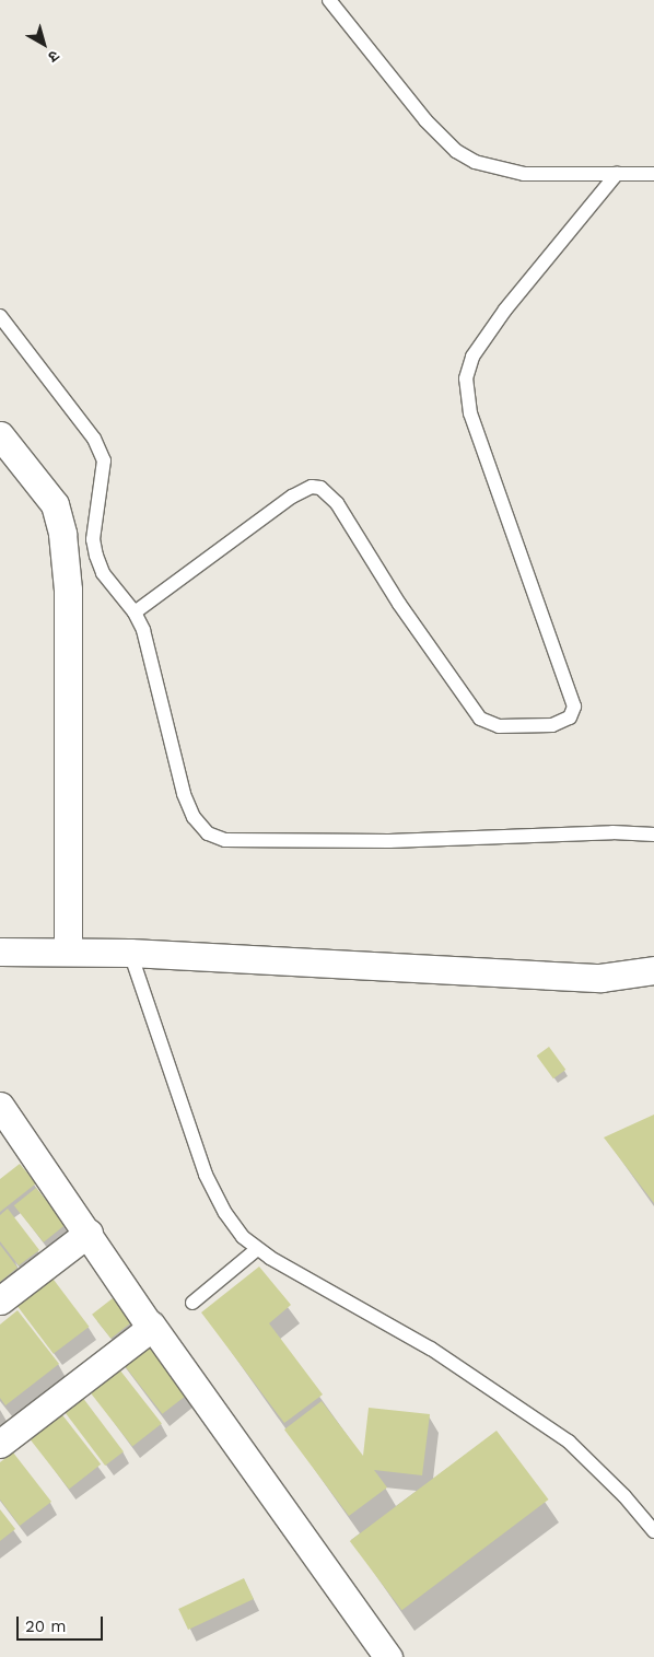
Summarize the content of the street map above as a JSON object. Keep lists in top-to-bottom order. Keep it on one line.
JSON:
{"scale_bar":"20 m","north":"bottom right"}
